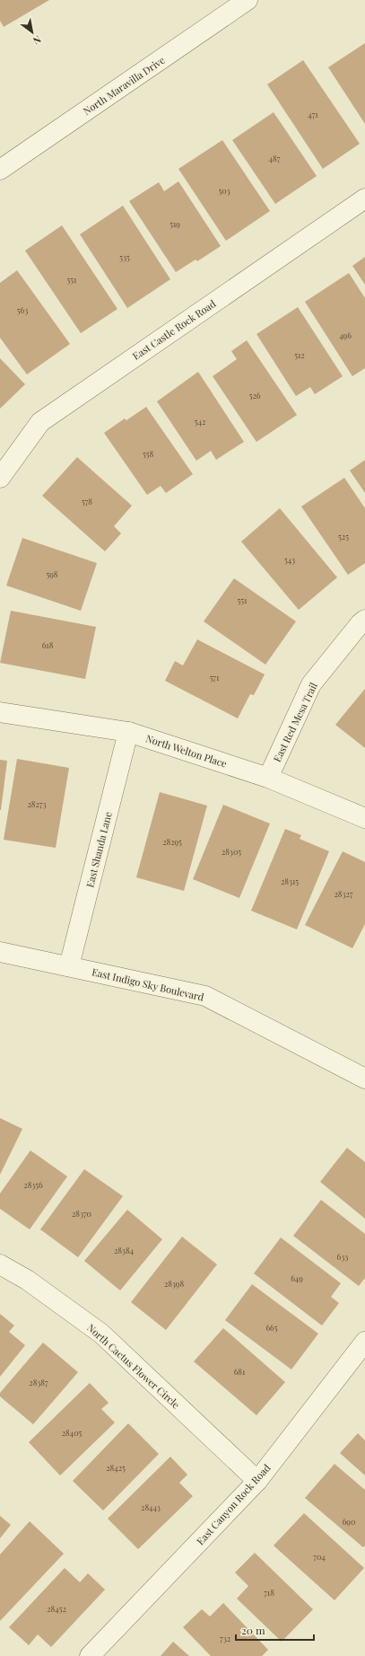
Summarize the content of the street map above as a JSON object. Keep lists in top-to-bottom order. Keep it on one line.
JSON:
{"streets":{"street":["North Maravilla Drive","East Castle Rock Road","East Red Mesa Trail","North Welton Place","East Shanda Lane","East Indigo Sky Boulevard","North Cactus Flower Circle","East Canyon Rock Road"]},"crossings":[["East Red Mesa Trail","North Welton Place"],["North Welton Place","East Shanda Lane"],["East Shanda Lane","East Indigo Sky Boulevard"],["North Cactus Flower Circle","East Canyon Rock Road"]],"house_numbers":["471","487","503","519","535","551","563","496","512","526","542","558","578","525","543","598","551","618","571","28273","28295","28305","28315","28327","28356","28370","28384","633","649","28398","665","681","28387","28405","28425","28443","690","704","718","28452","732"],"scale_bar":"20 m","north":"bottom right"}
